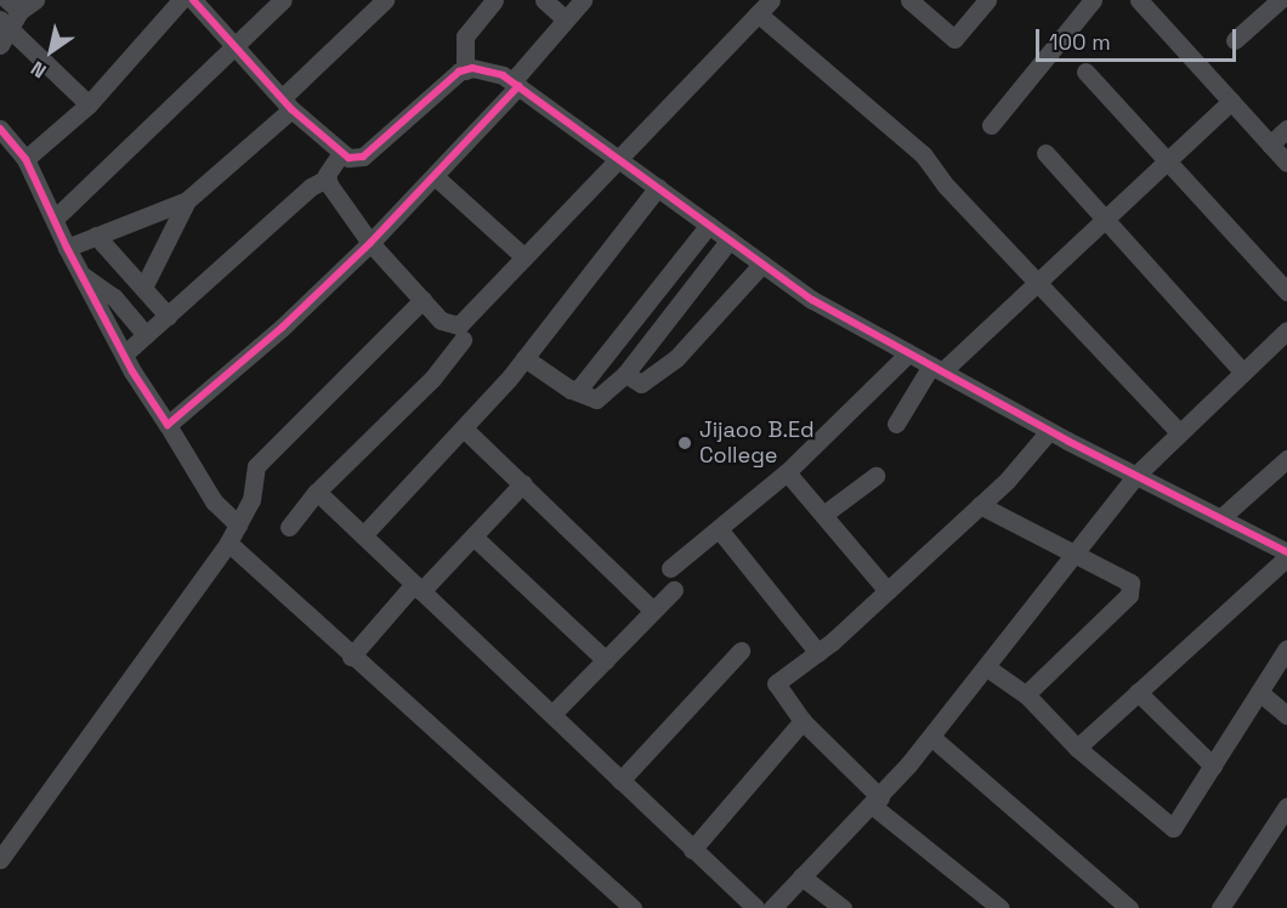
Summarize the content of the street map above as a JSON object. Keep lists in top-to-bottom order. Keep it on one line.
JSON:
{"places":["Jijaoo B.Ed College"],"scale_bar":"100 m","north":"bottom left"}
